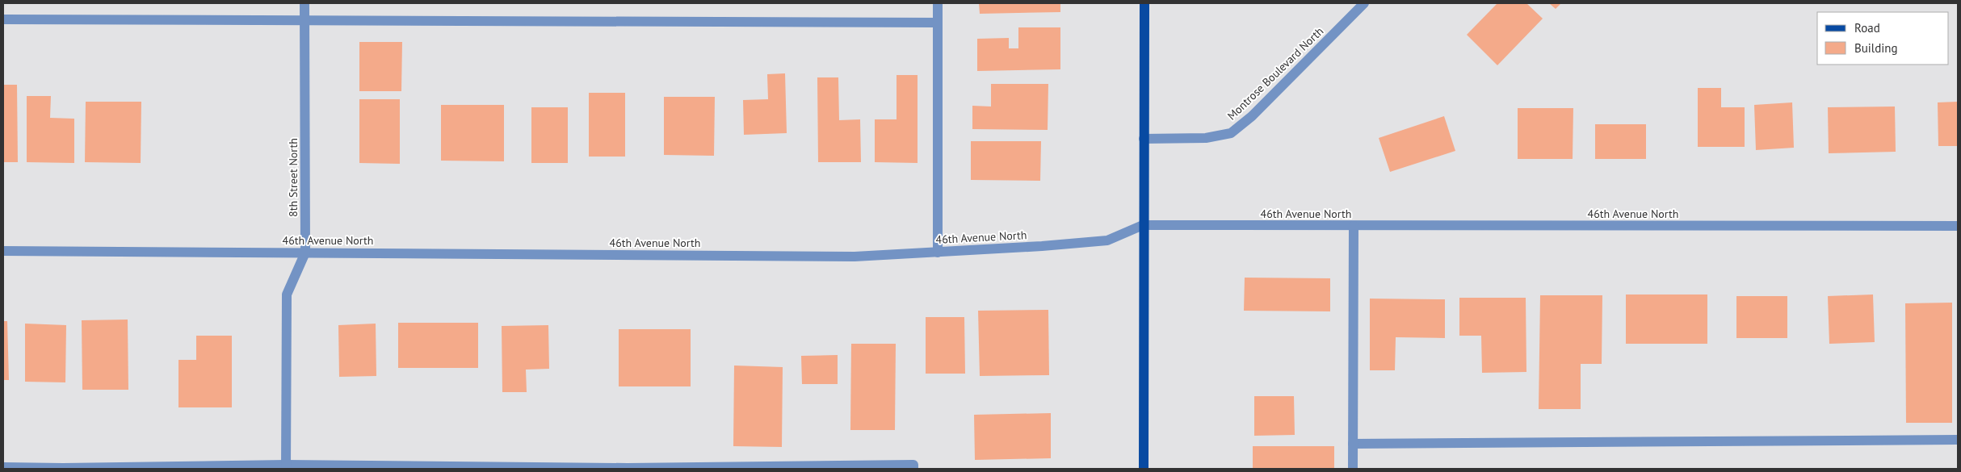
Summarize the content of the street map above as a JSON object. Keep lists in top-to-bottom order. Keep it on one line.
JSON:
{"streets":{"street":["Montrose Boulevard North","8th Street North","46th Avenue North"]},"crossings":[["8th Street North","46th Avenue North"]],"legend":["Road","Building"]}
